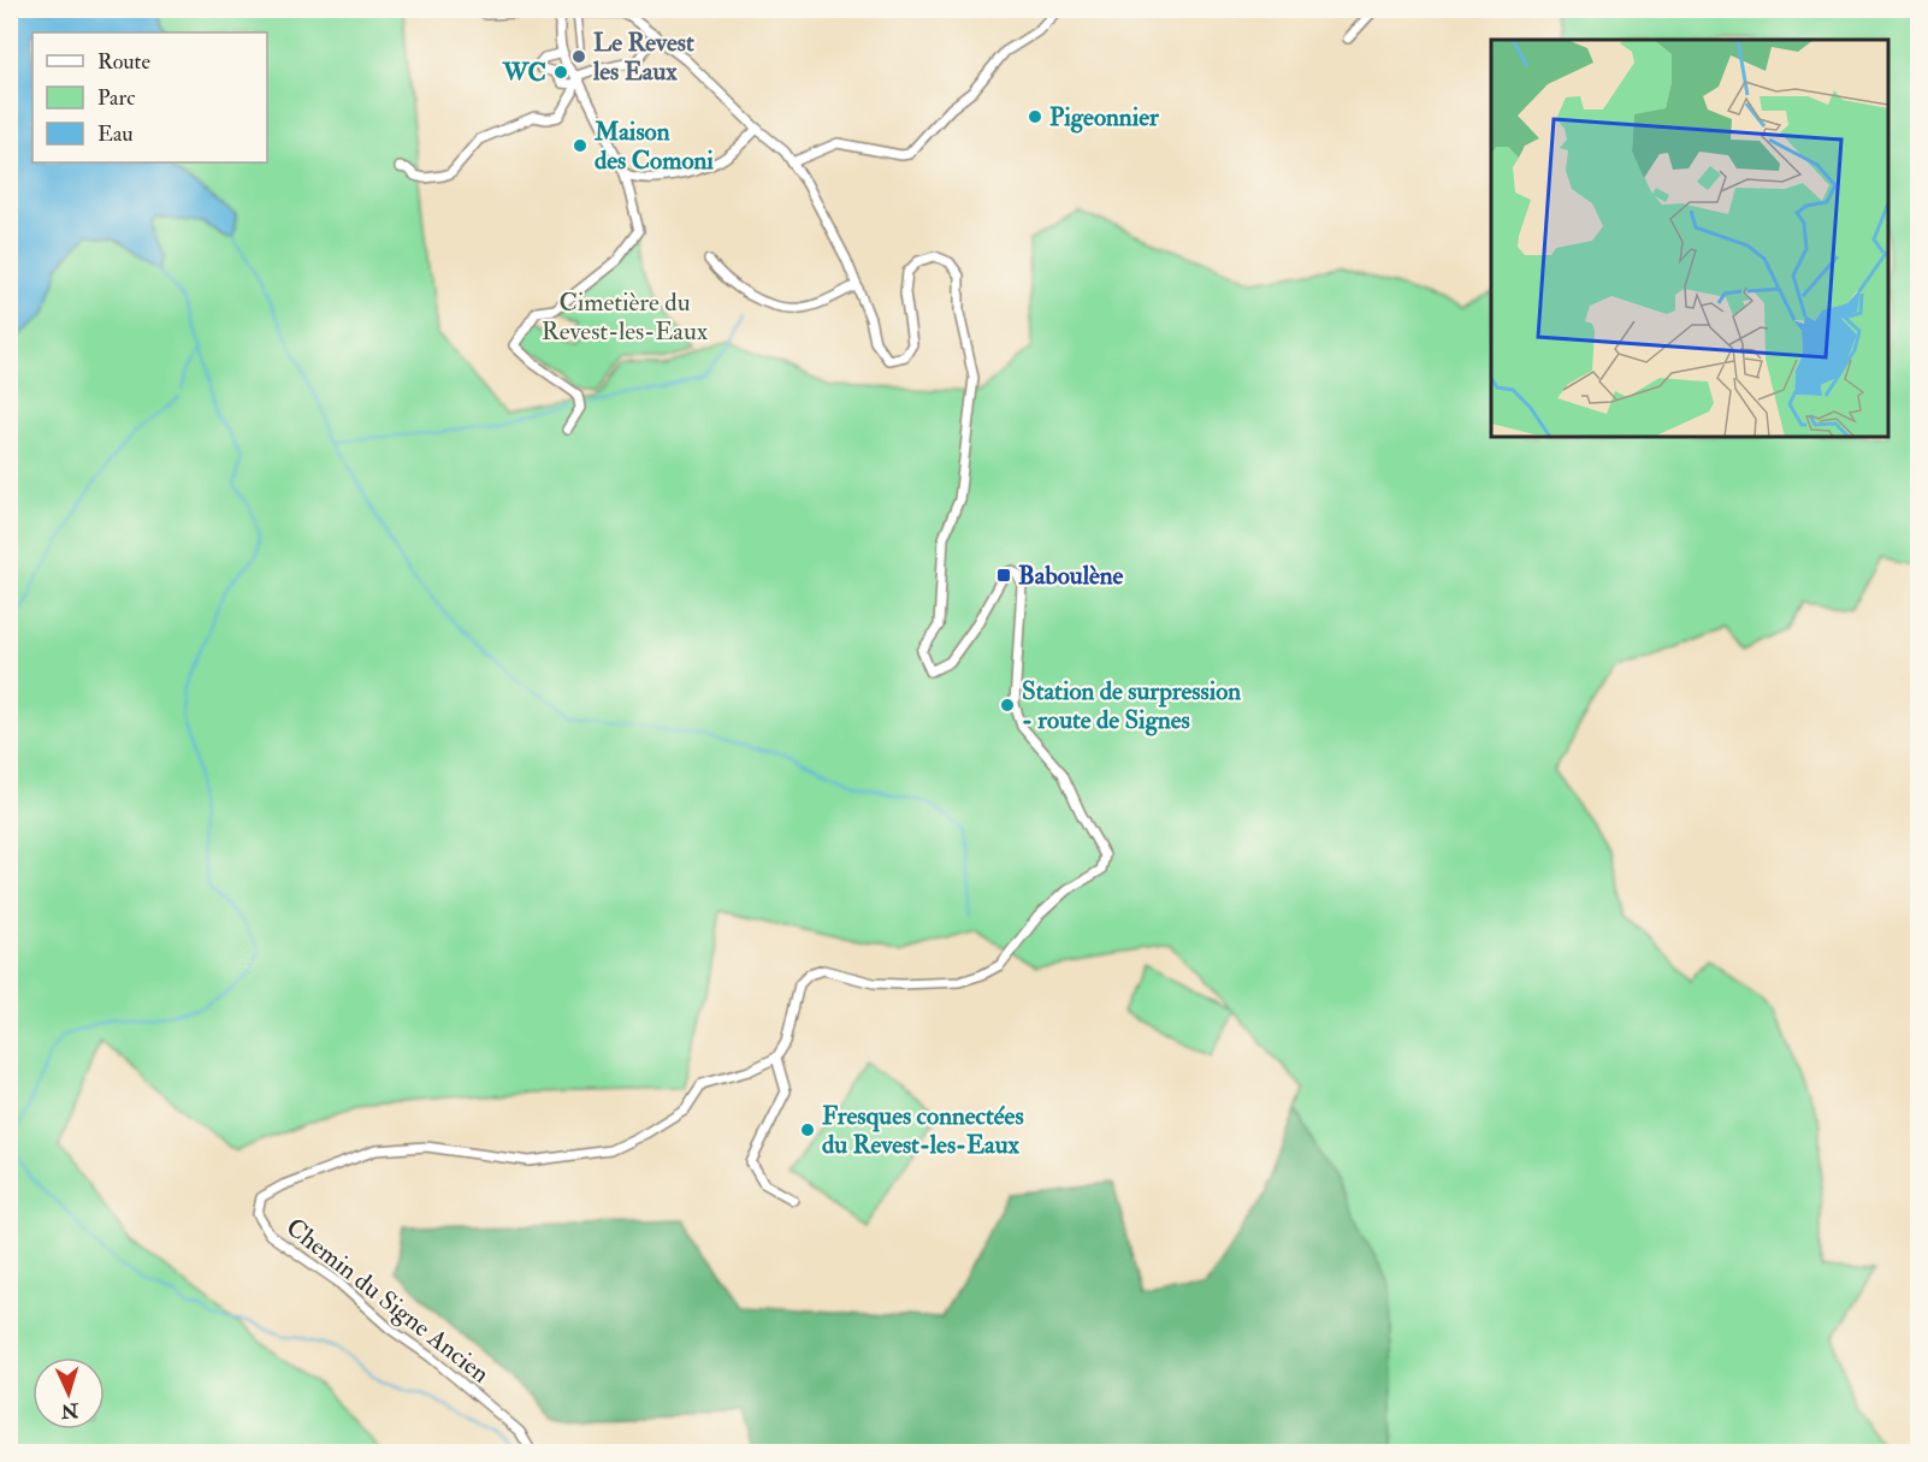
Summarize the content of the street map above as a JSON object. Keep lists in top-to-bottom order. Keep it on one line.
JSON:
{"streets":{"street":["Chemin du Signe Ancien"]},"parks":["Cimetière du Revest-les-Eaux"],"places":{"other":["Le Revest les Eaux","WC","Pigeonnier","Maison des Comoni","Station de surpression - route de Signes","Fresques connectées du Revest-les-Eaux"],"transit":["Baboulène"]},"legend":["Route","Parc","Eau"],"north":"bottom"}
